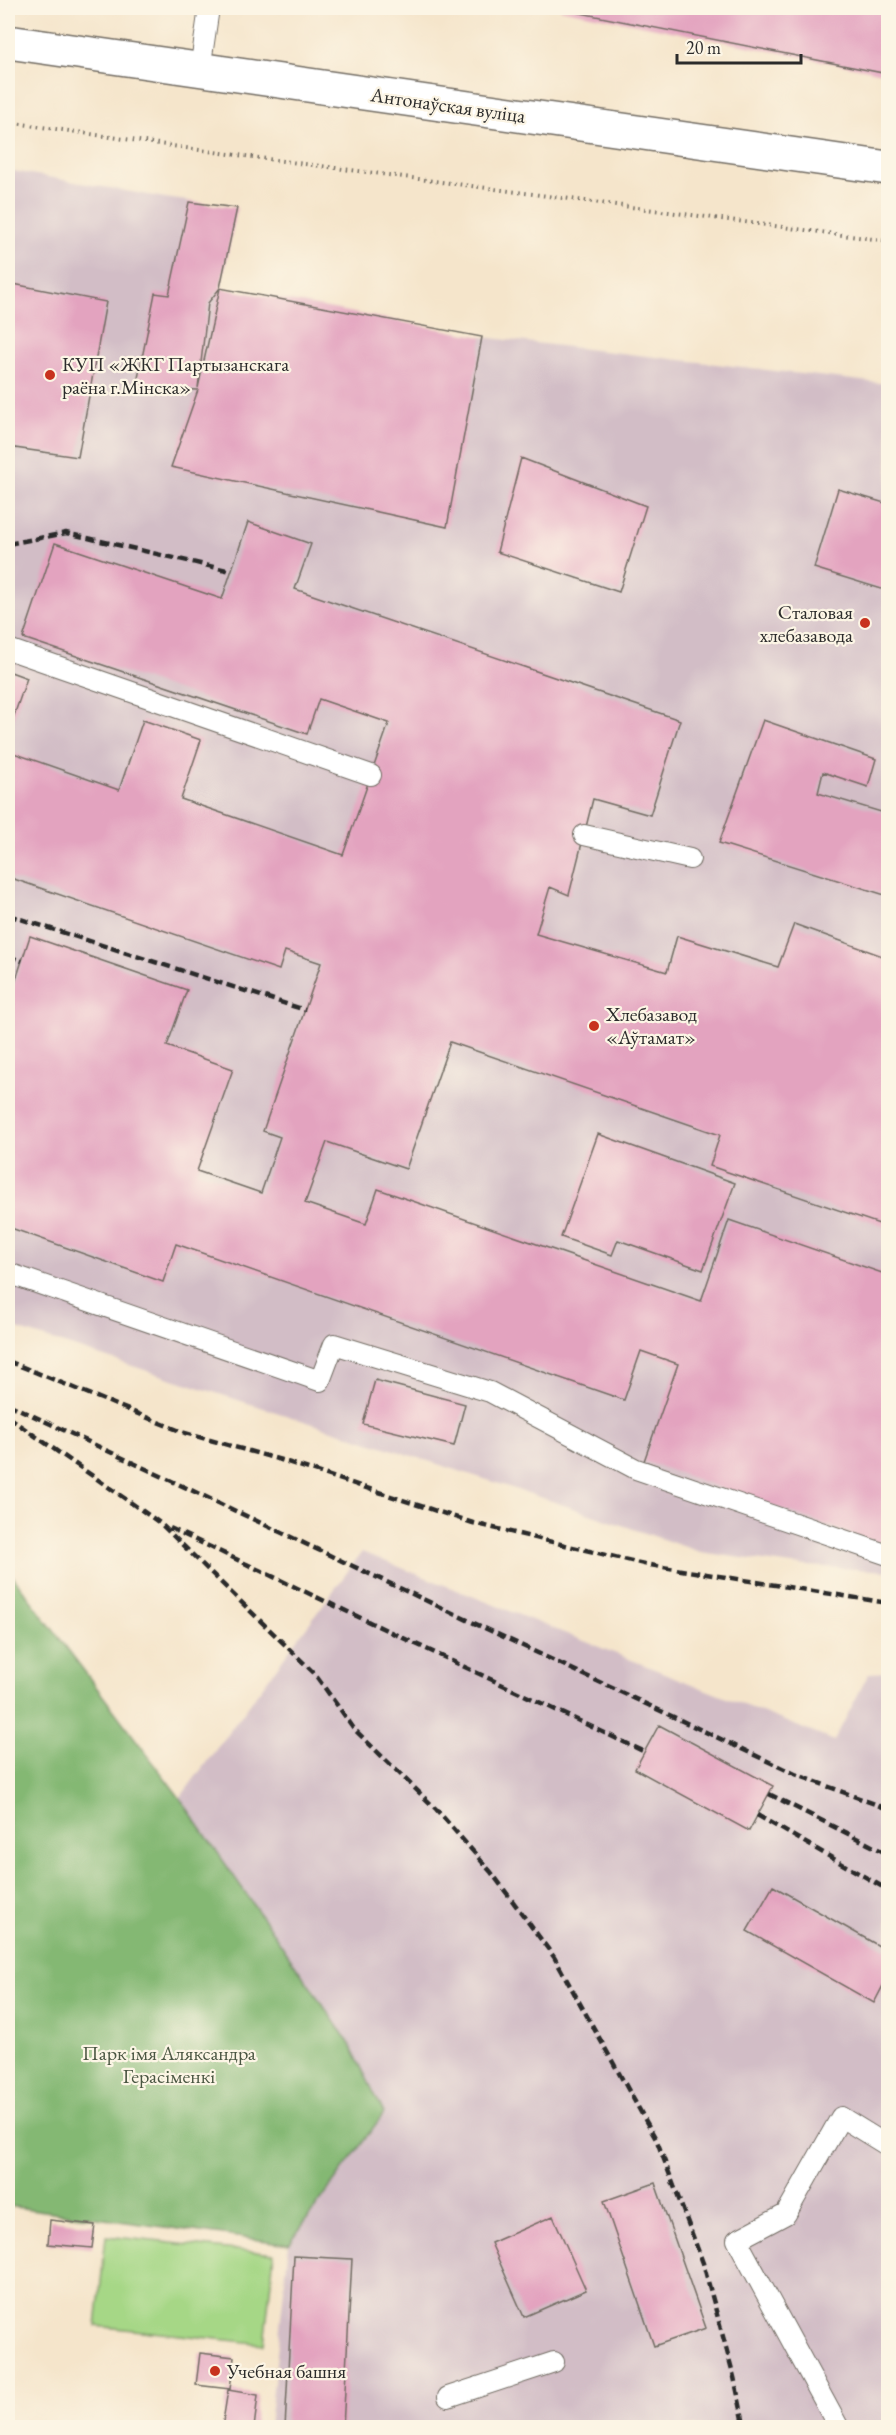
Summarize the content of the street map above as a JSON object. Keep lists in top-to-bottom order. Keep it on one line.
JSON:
{"streets":{"street":["Антонаўская вуліца"]},"parks":["Парк імя Аляксандра Герасіменкі"],"places":["КУП «ЖКГ Партызанскага раёна г.Мінска»","Сталовая хлебазавода","Хлебазавод «Аўтамат»","Учебная башня"],"scale_bar":"20 m"}
